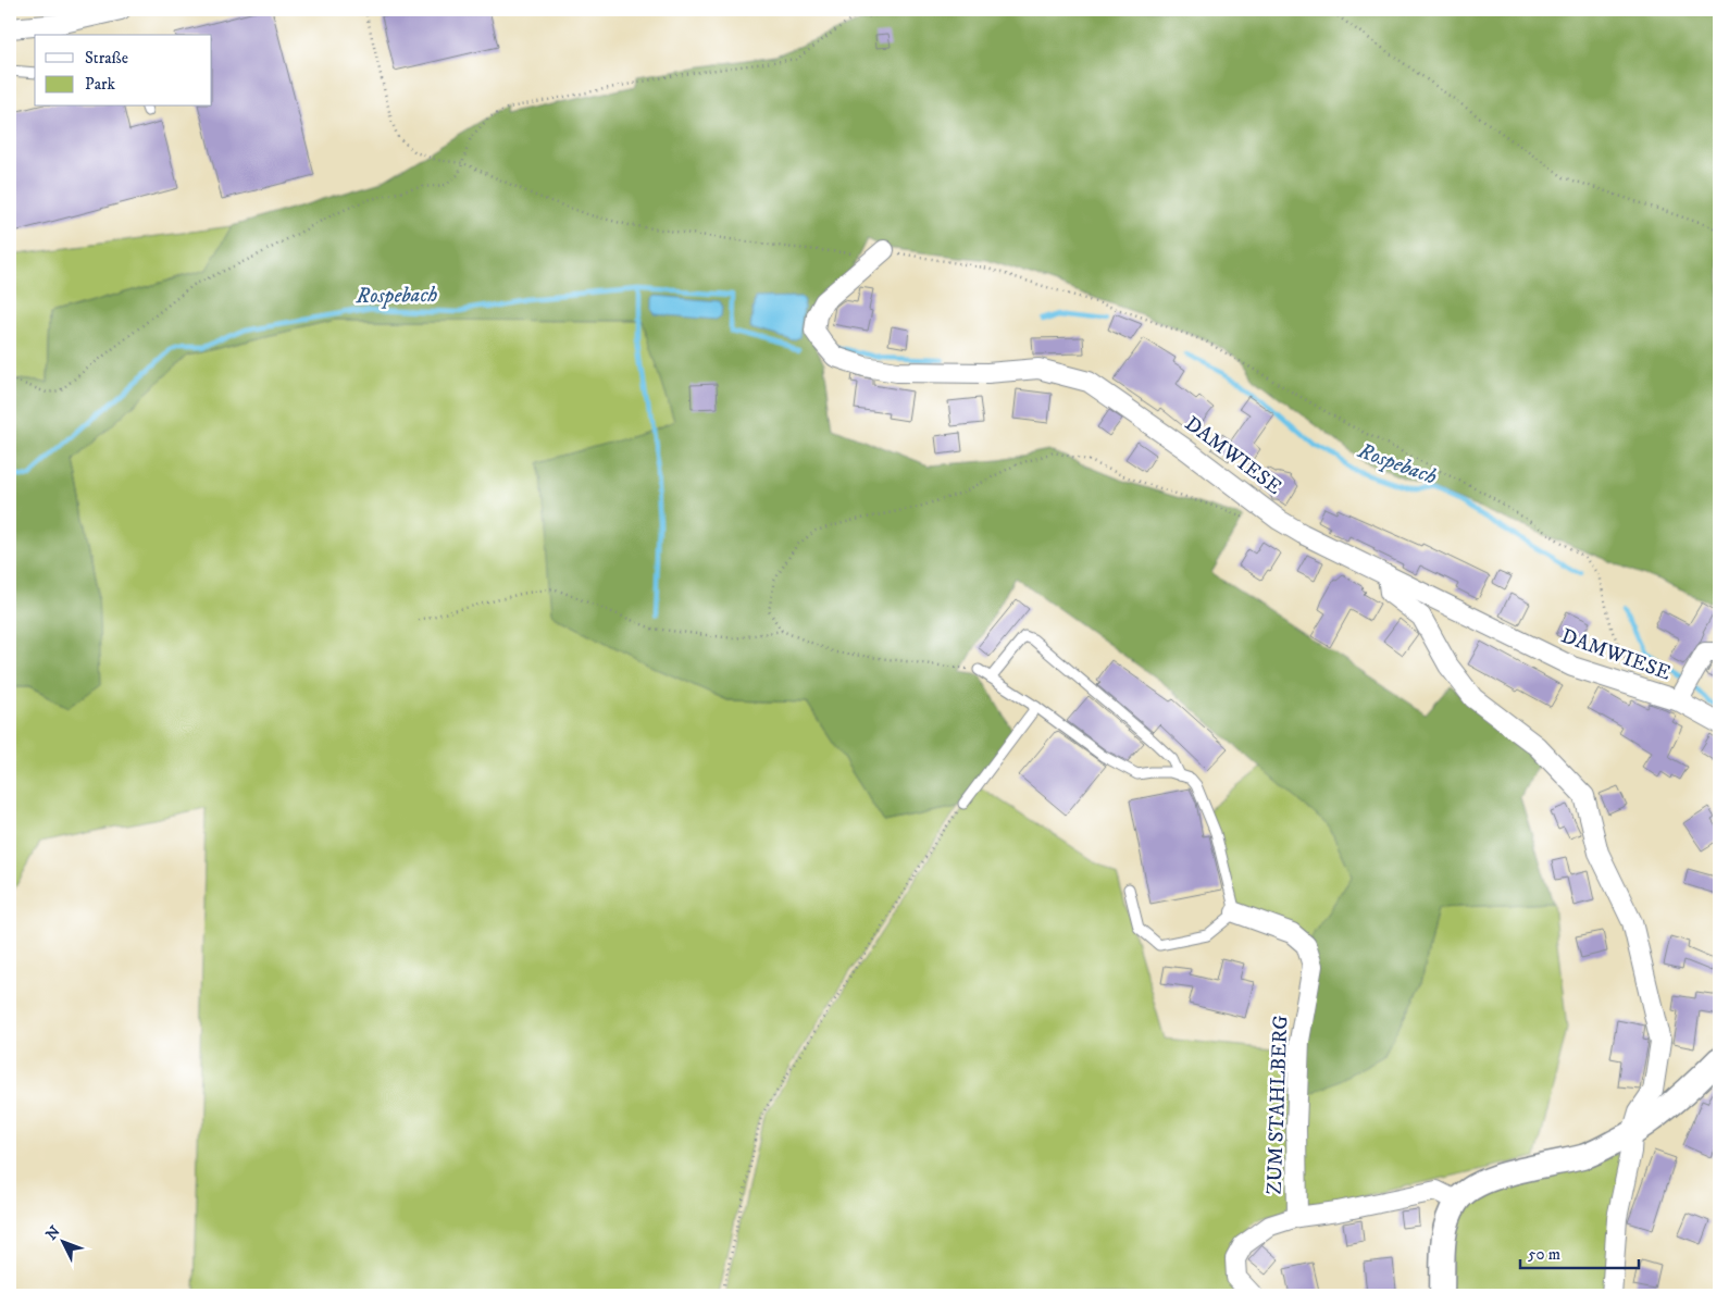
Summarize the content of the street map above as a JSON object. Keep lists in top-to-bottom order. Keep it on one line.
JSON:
{"streets":{"street":["DAMWIESE","ZUM STAHLBERG"]},"water":["Rospebach"],"legend":["Straße","Park"],"scale_bar":"50 m","north":"top left"}
